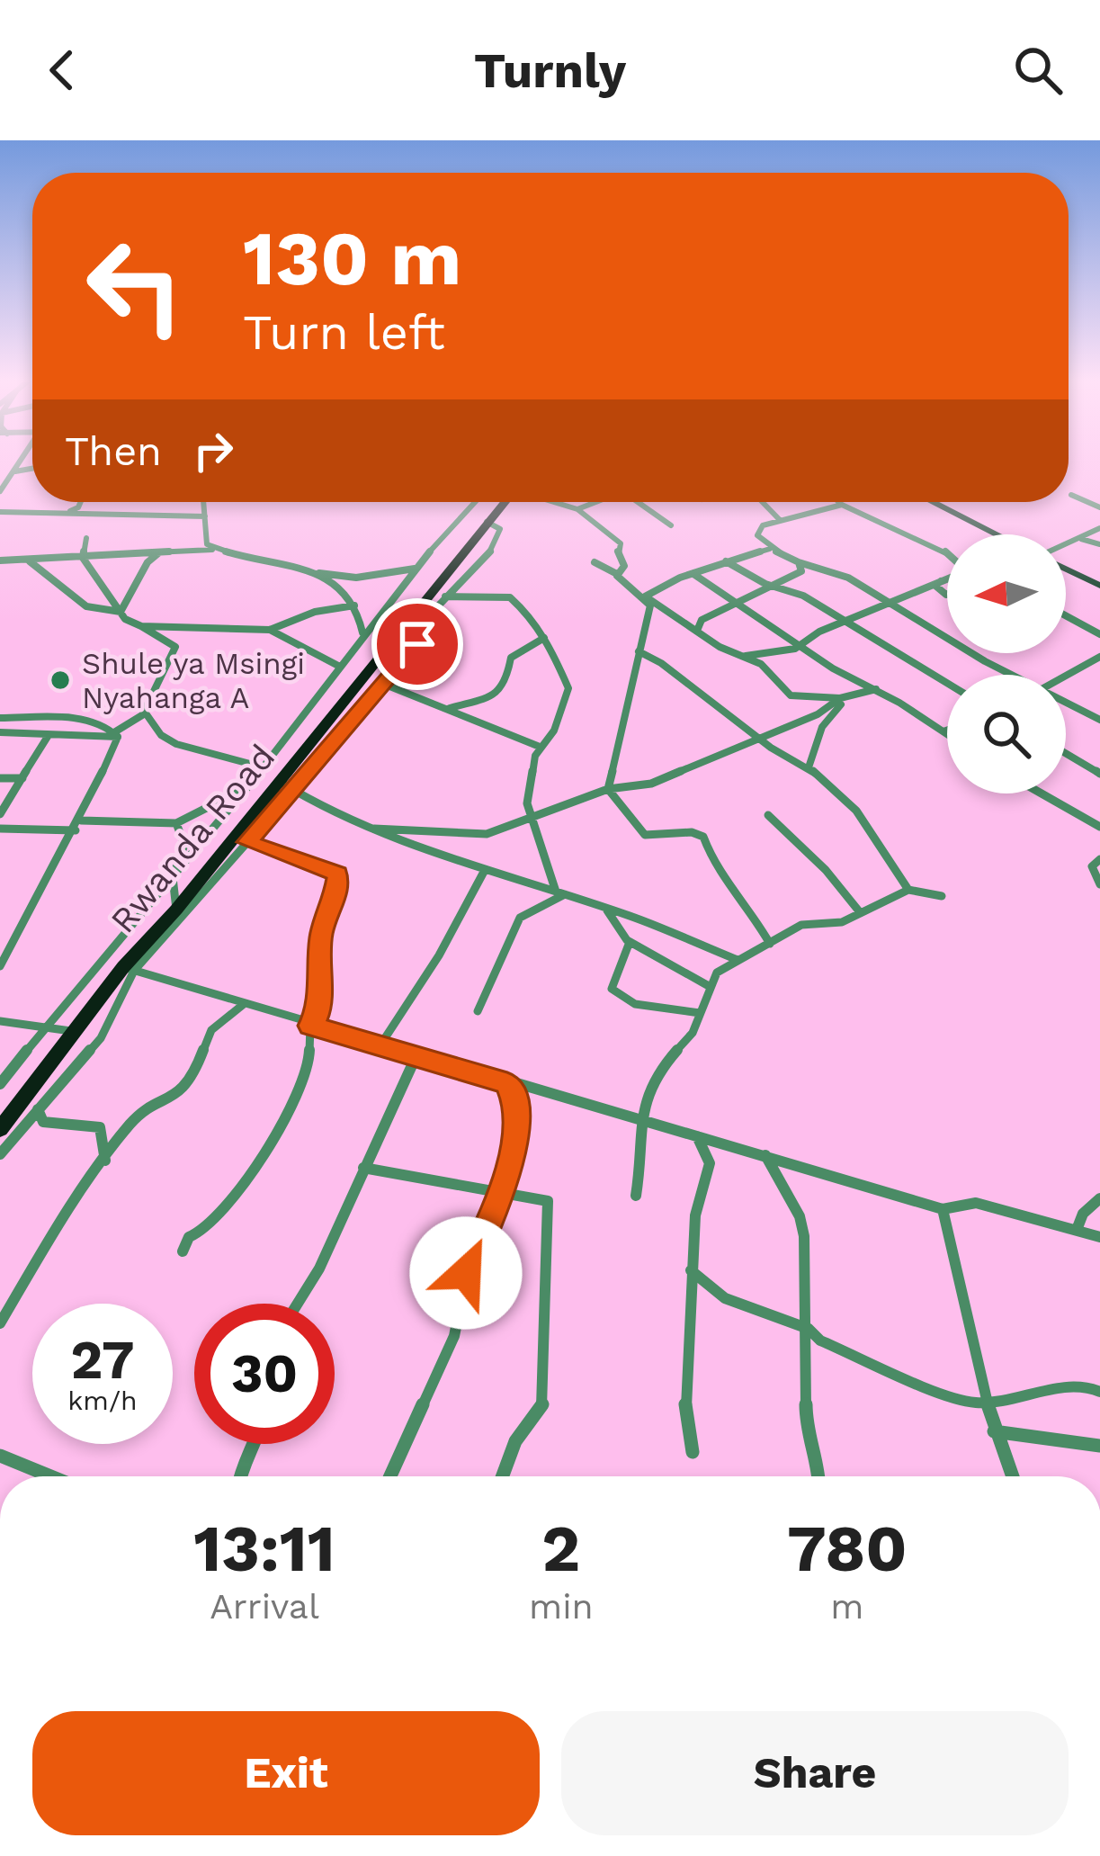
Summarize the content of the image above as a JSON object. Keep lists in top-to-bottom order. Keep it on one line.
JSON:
{"streets":{"highway":["Rwanda Road"]},"places":["Shule ya Msingi Nyahanga A"],"north":"left","page":{"header":"Turnly","turn":["130 m","Turn left"],"then":"Then","speed":"27 km/h","limit":"30","eta":["13:11","Arrival","2","min","780","m"],"buttons":["Exit","Share"]}}
